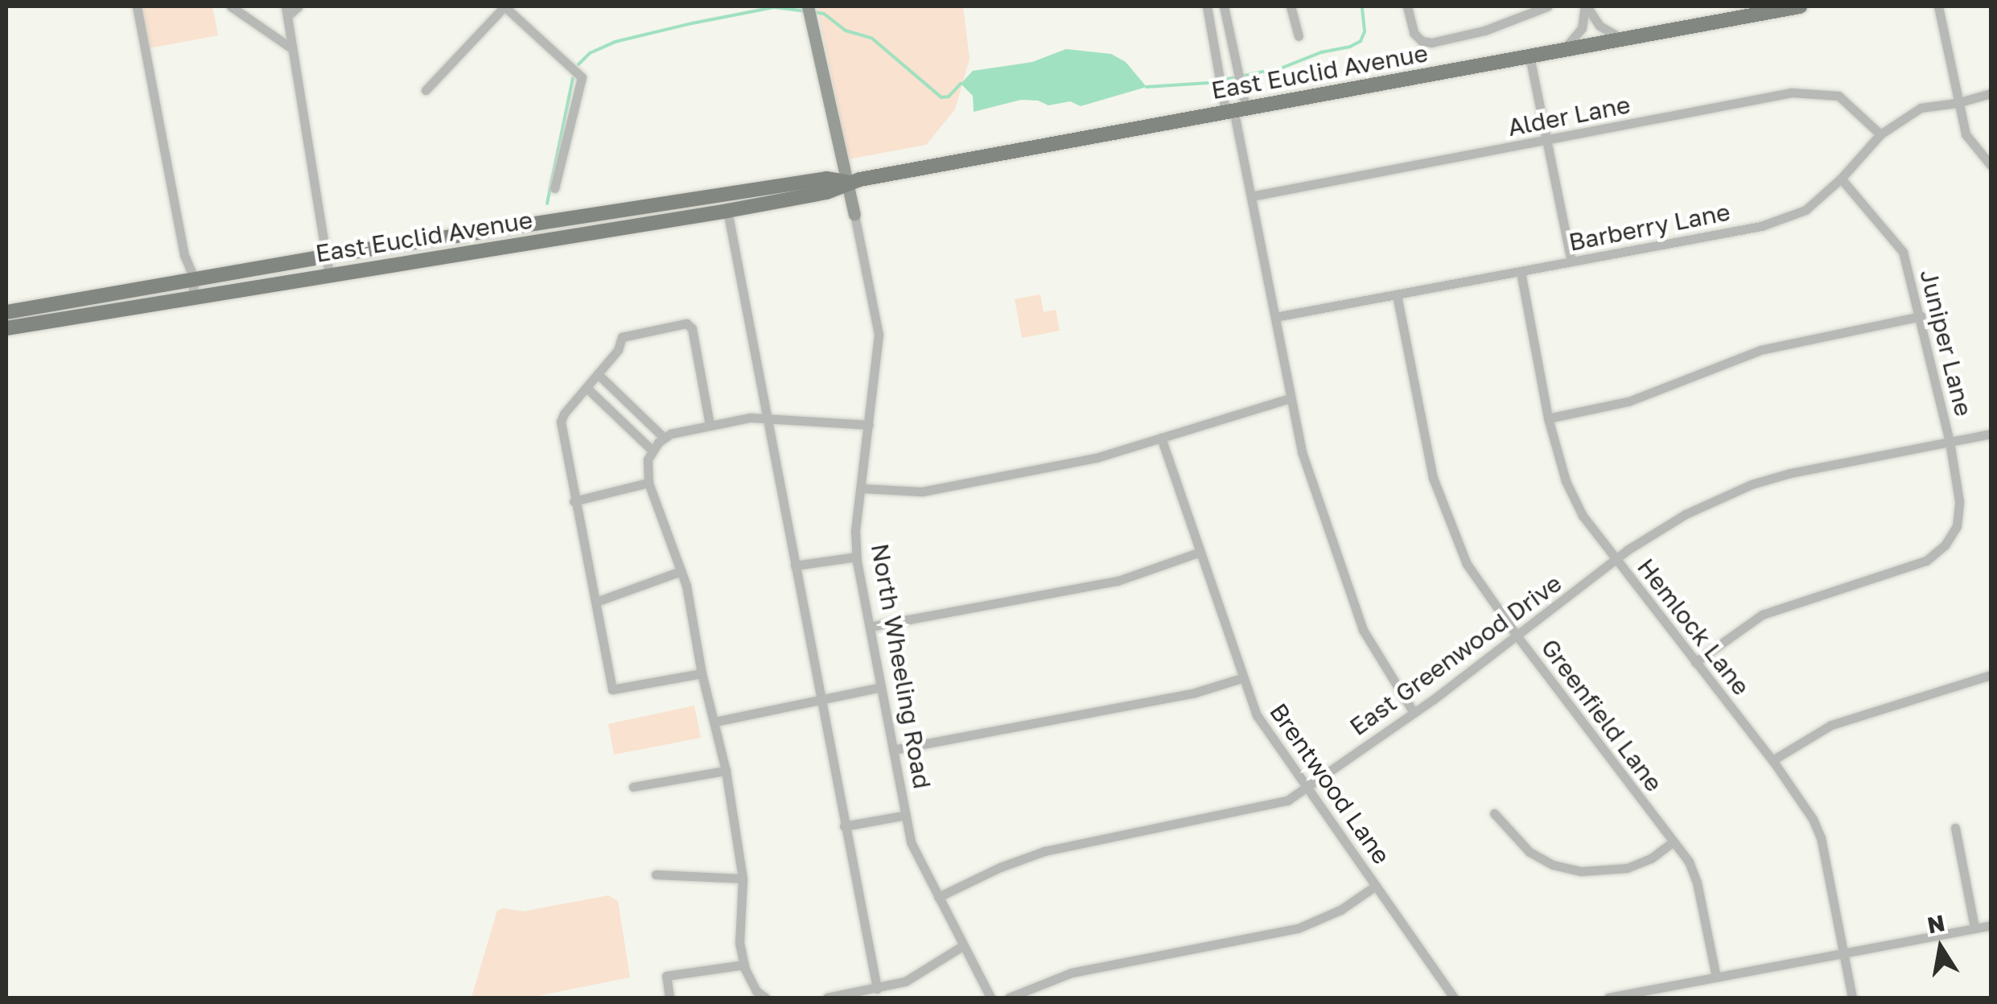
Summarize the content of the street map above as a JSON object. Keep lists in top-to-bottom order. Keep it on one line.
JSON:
{"streets":{"main road":["East Euclid Avenue"],"street":["Alder Lane","Barberry Lane","Juniper Lane","Hemlock Lane","East Greenwood Drive","North Wheeling Road","Greenfield Lane","Brentwood Lane"]},"crossings":[["East Euclid Avenue","North Wheeling Road"],["Alder Lane","Barberry Lane"],["Barberry Lane","Juniper Lane"],["Barberry Lane","Hemlock Lane"],["Barberry Lane","Greenfield Lane"],["Juniper Lane","Hemlock Lane"],["Juniper Lane","East Greenwood Drive"],["Hemlock Lane","East Greenwood Drive"],["East Greenwood Drive","North Wheeling Road"],["East Greenwood Drive","Greenfield Lane"],["East Greenwood Drive","Brentwood Lane"]],"north":"top"}
